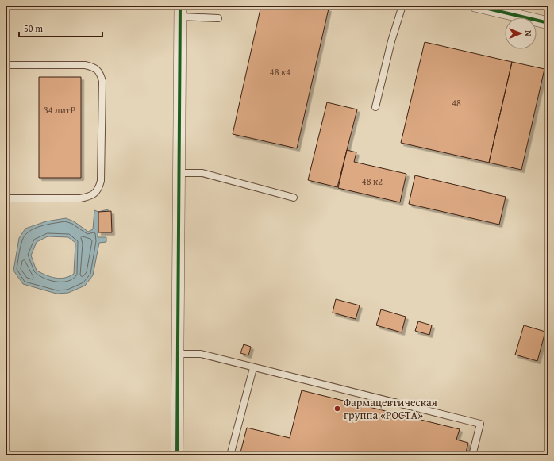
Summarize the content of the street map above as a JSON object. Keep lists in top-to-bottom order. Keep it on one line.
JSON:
{"places":["Фармацевтическая группа «РОСТА»"],"house_numbers":["48 к4","48","34 литР","48 к2"],"scale_bar":"50 m","north":"right"}
